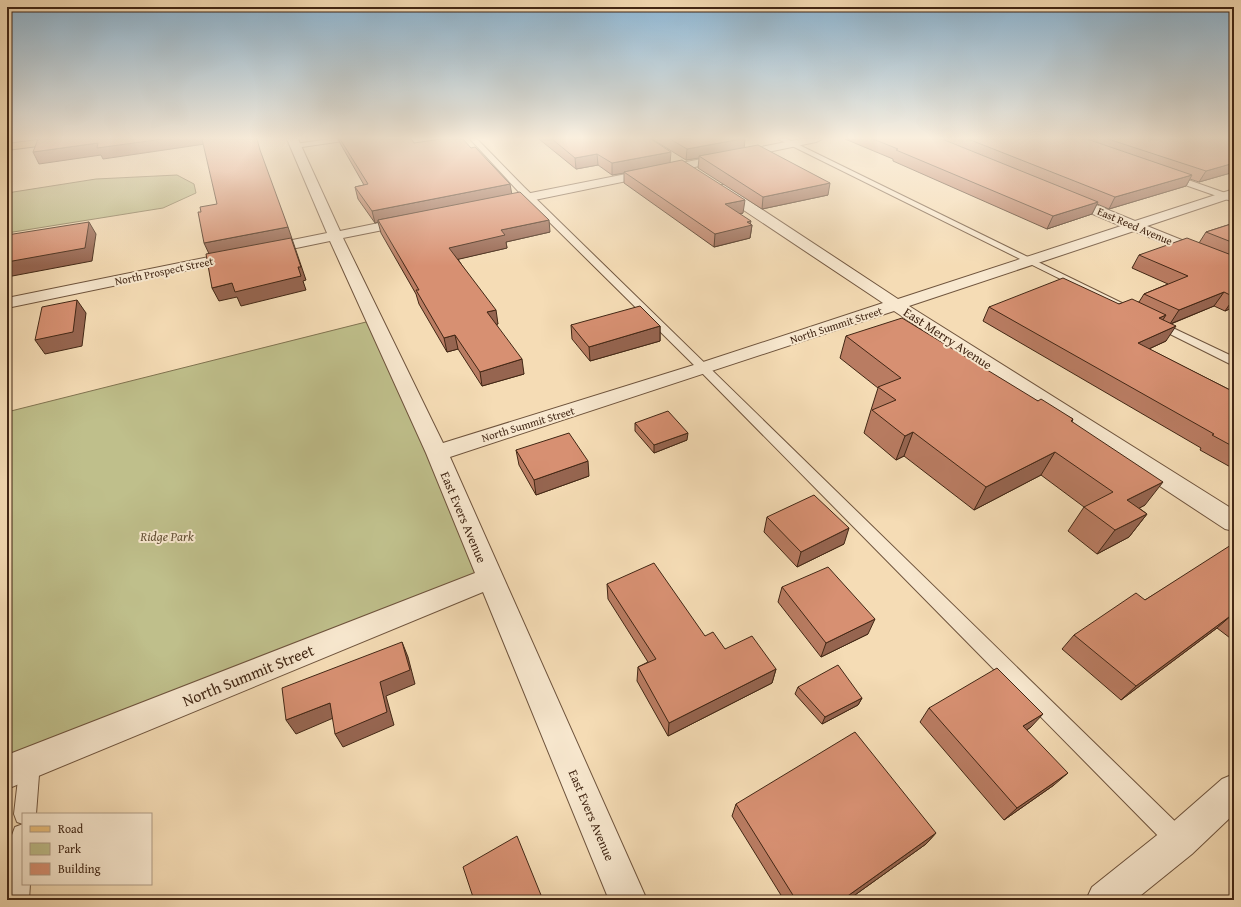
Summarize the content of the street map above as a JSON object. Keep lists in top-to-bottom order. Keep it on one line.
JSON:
{"streets":{"street":["East Reed Avenue","North Prospect Street","North Summit Street","East Merry Avenue","East Evers Avenue"]},"crossings":[["East Reed Avenue","North Summit Street"],["North Prospect Street","East Evers Avenue"],["North Summit Street","East Merry Avenue"],["North Summit Street","East Evers Avenue"]],"parks":["Ridge Park"],"legend":["Road","Park","Building"]}
